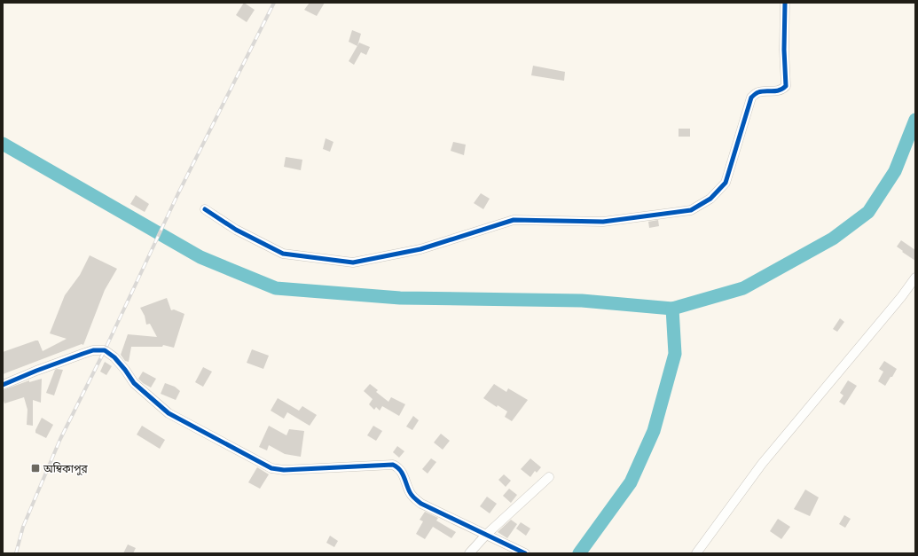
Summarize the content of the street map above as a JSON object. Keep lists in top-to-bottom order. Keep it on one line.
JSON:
{"places":{"transit":["অম্বিকাপুর"]}}
